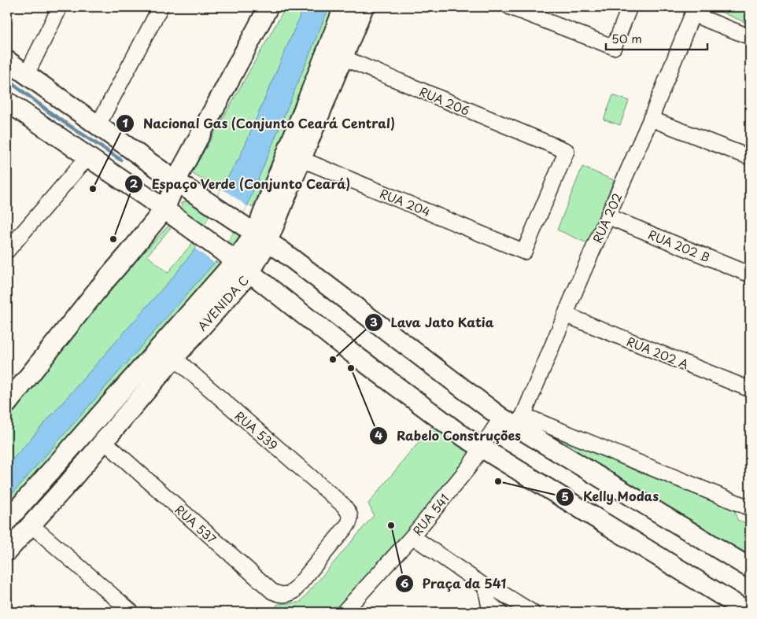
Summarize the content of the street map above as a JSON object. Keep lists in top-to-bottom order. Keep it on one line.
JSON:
{"streets":{"street":["RUA 206","RUA 204","RUA 202","RUA 202 B","AVENIDA C","RUA 202 A","RUA 539","RUA 541","RUA 537"]},"crossings":[["RUA 206","RUA 204"],["RUA 206","AVENIDA C"],["RUA 204","AVENIDA C"],["RUA 202","RUA 202 B"],["RUA 202","RUA 202 A"],["RUA 202","RUA 541"],["AVENIDA C","RUA 539"],["AVENIDA C","RUA 537"],["RUA 539","RUA 537"]],"places":["Nacional Gas (Conjunto Ceará Central)","Espaço Verde (Conjunto Ceará)","Lava Jato Katia","Rabelo Construções","Kelly Modas","Praça da 541"],"scale_bar":"50 m"}
